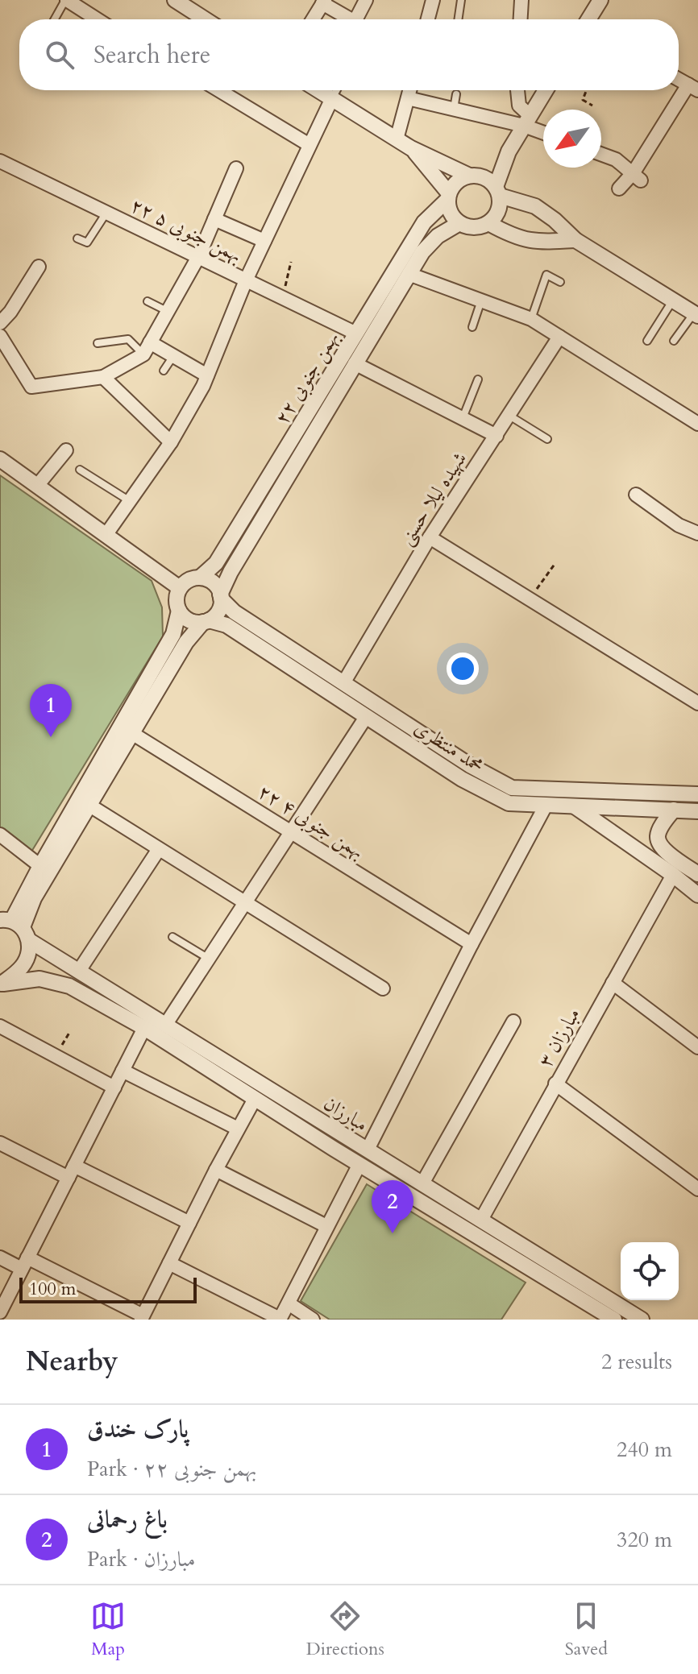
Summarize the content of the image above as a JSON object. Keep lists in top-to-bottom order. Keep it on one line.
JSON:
{"streets":{"street":["۲۲ بهمن جنوبی ۵","۲۲ بهمن جنوبی","شهیده لیلا حسنی","محمد منتظری","۲۲ بهمن جنوبی ۴","مبارزان ۳","مبارزان"]},"crossings":[["۲۲ بهمن جنوبی ۵","۲۲ بهمن جنوبی"],["۲۲ بهمن جنوبی","محمد منتظری"],["شهیده لیلا حسنی","محمد منتظری"],["مبارزان ۳","مبارزان"]],"scale_bar":"100 m","north":"bottom left","page":{"search":"Search here","pins":["1","2"],"scale":"100 m","heading":["Nearby","2 results"],"list":[{"mark":"1","name":"پارک خندق","note":"Park · ۲۲ بهمن جنوبی","value":"240 m"},{"mark":"2","name":"باغ رحمانی","note":"Park · مبارزان","value":"320 m"}],"nav":["Map","Directions","Saved"]}}
